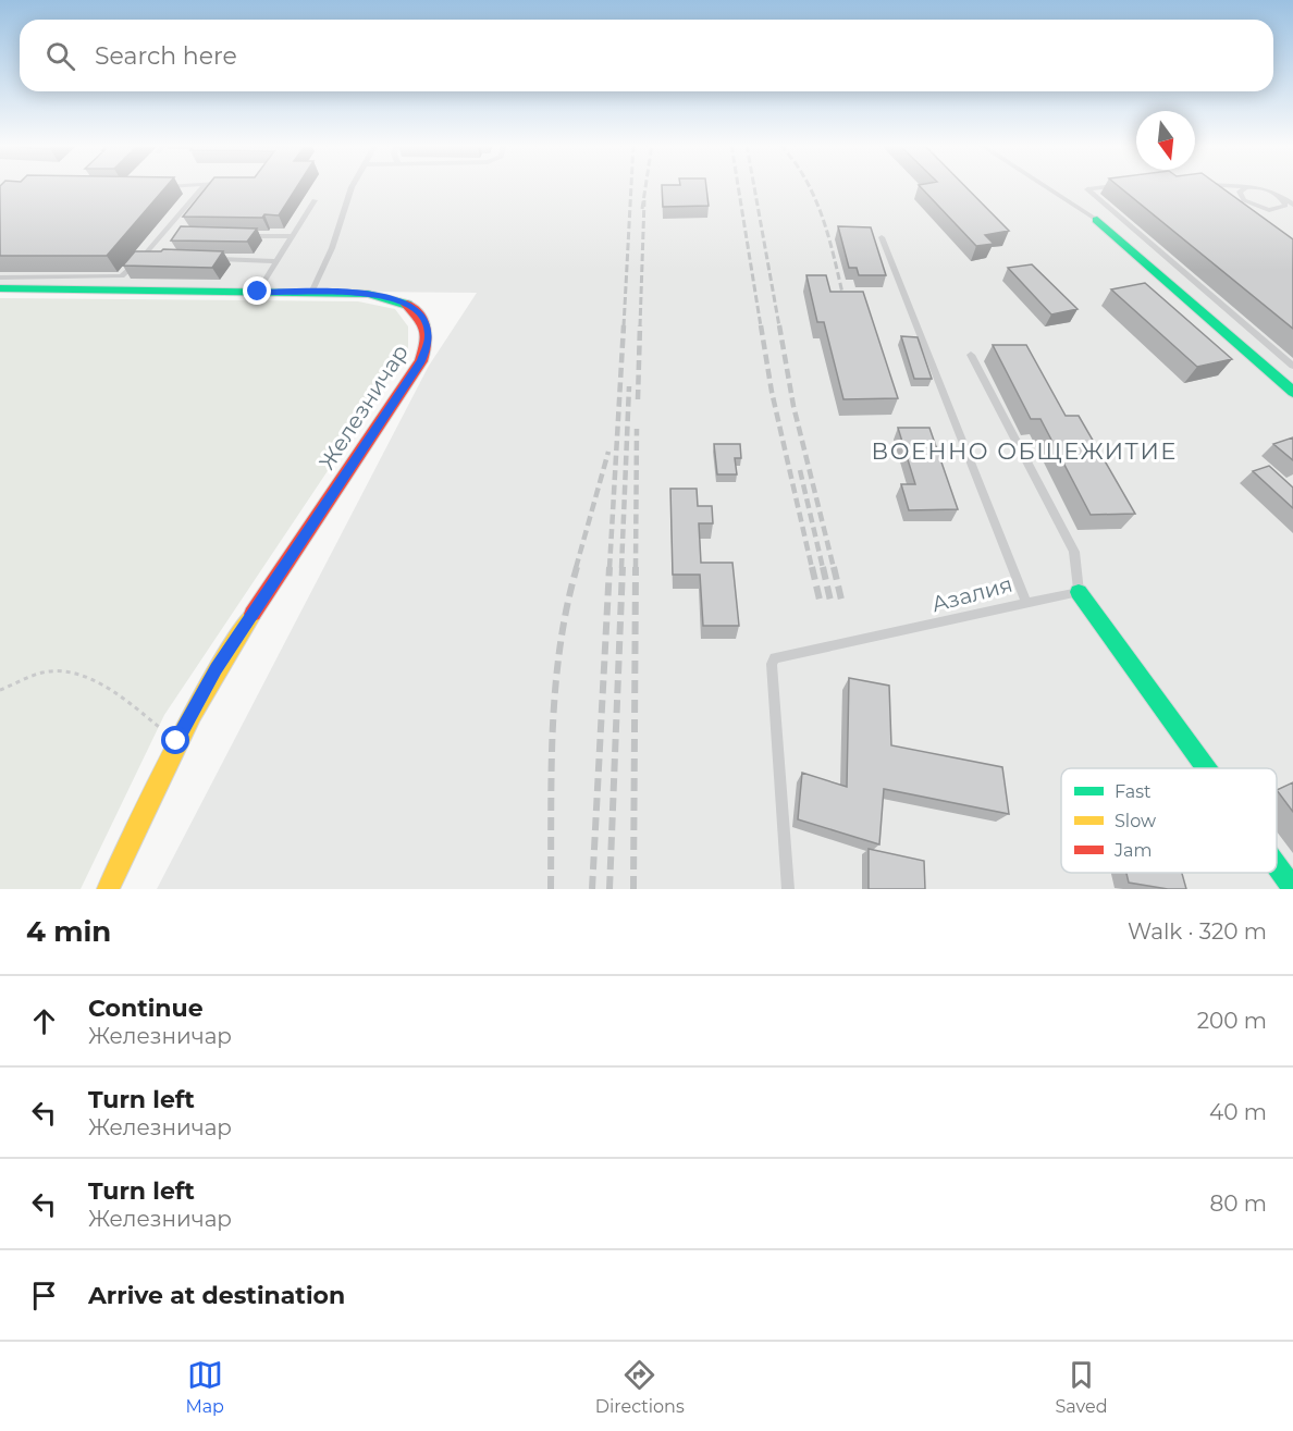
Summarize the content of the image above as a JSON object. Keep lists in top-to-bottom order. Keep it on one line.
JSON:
{"streets":{"street":["Железничар"],"lane":["Азалия"]},"districts":["ВОЕННО ОБЩЕЖИТИЕ"],"legend":["Fast","Slow","Jam"],"north":"bottom","page":{"search":"Search here","heading":["4 min","Walk · 320 m"],"list":[["Continue","Железничар","200 m"],["Turn left","Железничар","40 m"],["Turn left","Железничар","80 m"],"Arrive at destination"],"nav":["Map","Directions","Saved"]}}
